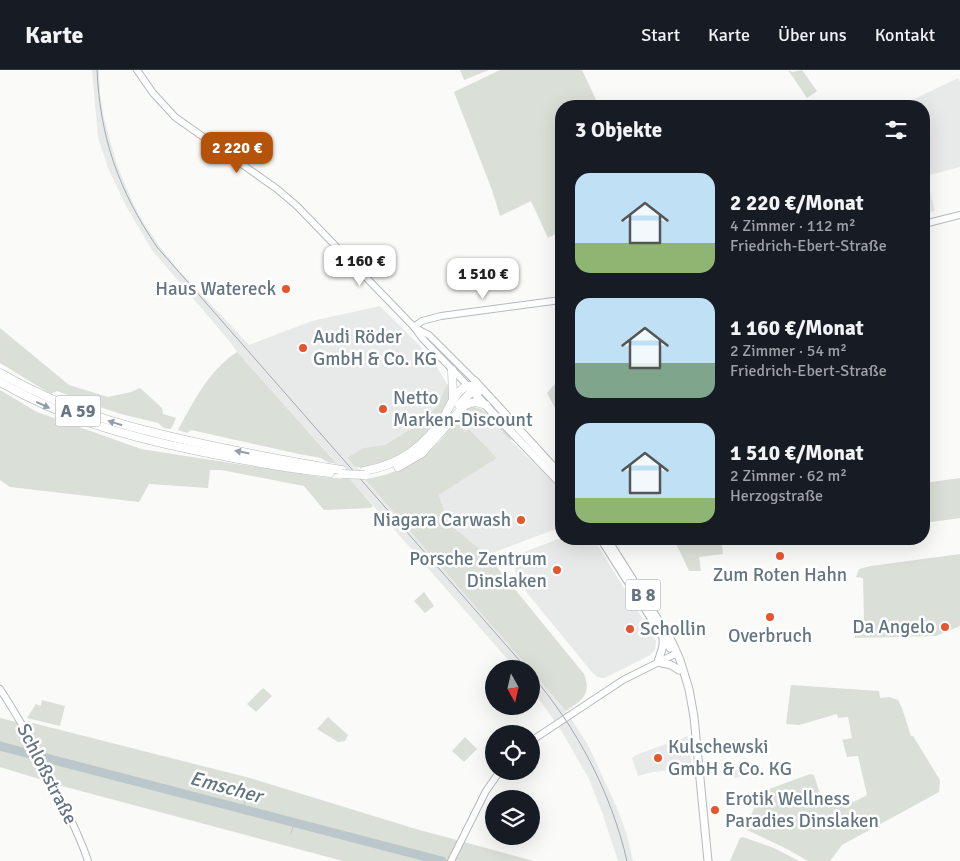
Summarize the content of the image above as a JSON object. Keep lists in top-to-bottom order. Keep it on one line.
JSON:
{"streets":{"highway":["A 59"],"main road":["B 8","Schloßstraße"]},"water":["Emscher"],"places":["Haus Watereck","Audi Röder GmbH & Co. KG","Netto Marken-Discount","Niagara Carwash","Zum Roten Hahn","Porsche Zentrum Dinslaken","Overbruch","Da Angelo","Schollin","Kulschewski GmbH & Co. KG","Erotik Wellness Paradies Dinslaken"],"north":"bottom","page":{"header":"Karte","nav":["Start","Karte","Über uns","Kontakt"],"heading":"3 Objekte","price":["2 220 €","1 160 €","1 510 €"],"list":[{"name":"2 220 €/Monat","note":"4 Zimmer · 112 m² · Friedrich-Ebert-Straße"},{"name":"1 160 €/Monat","note":"2 Zimmer · 54 m² · Friedrich-Ebert-Straße"},{"name":"1 510 €/Monat","note":"2 Zimmer · 62 m² · Herzogstraße"}]}}
